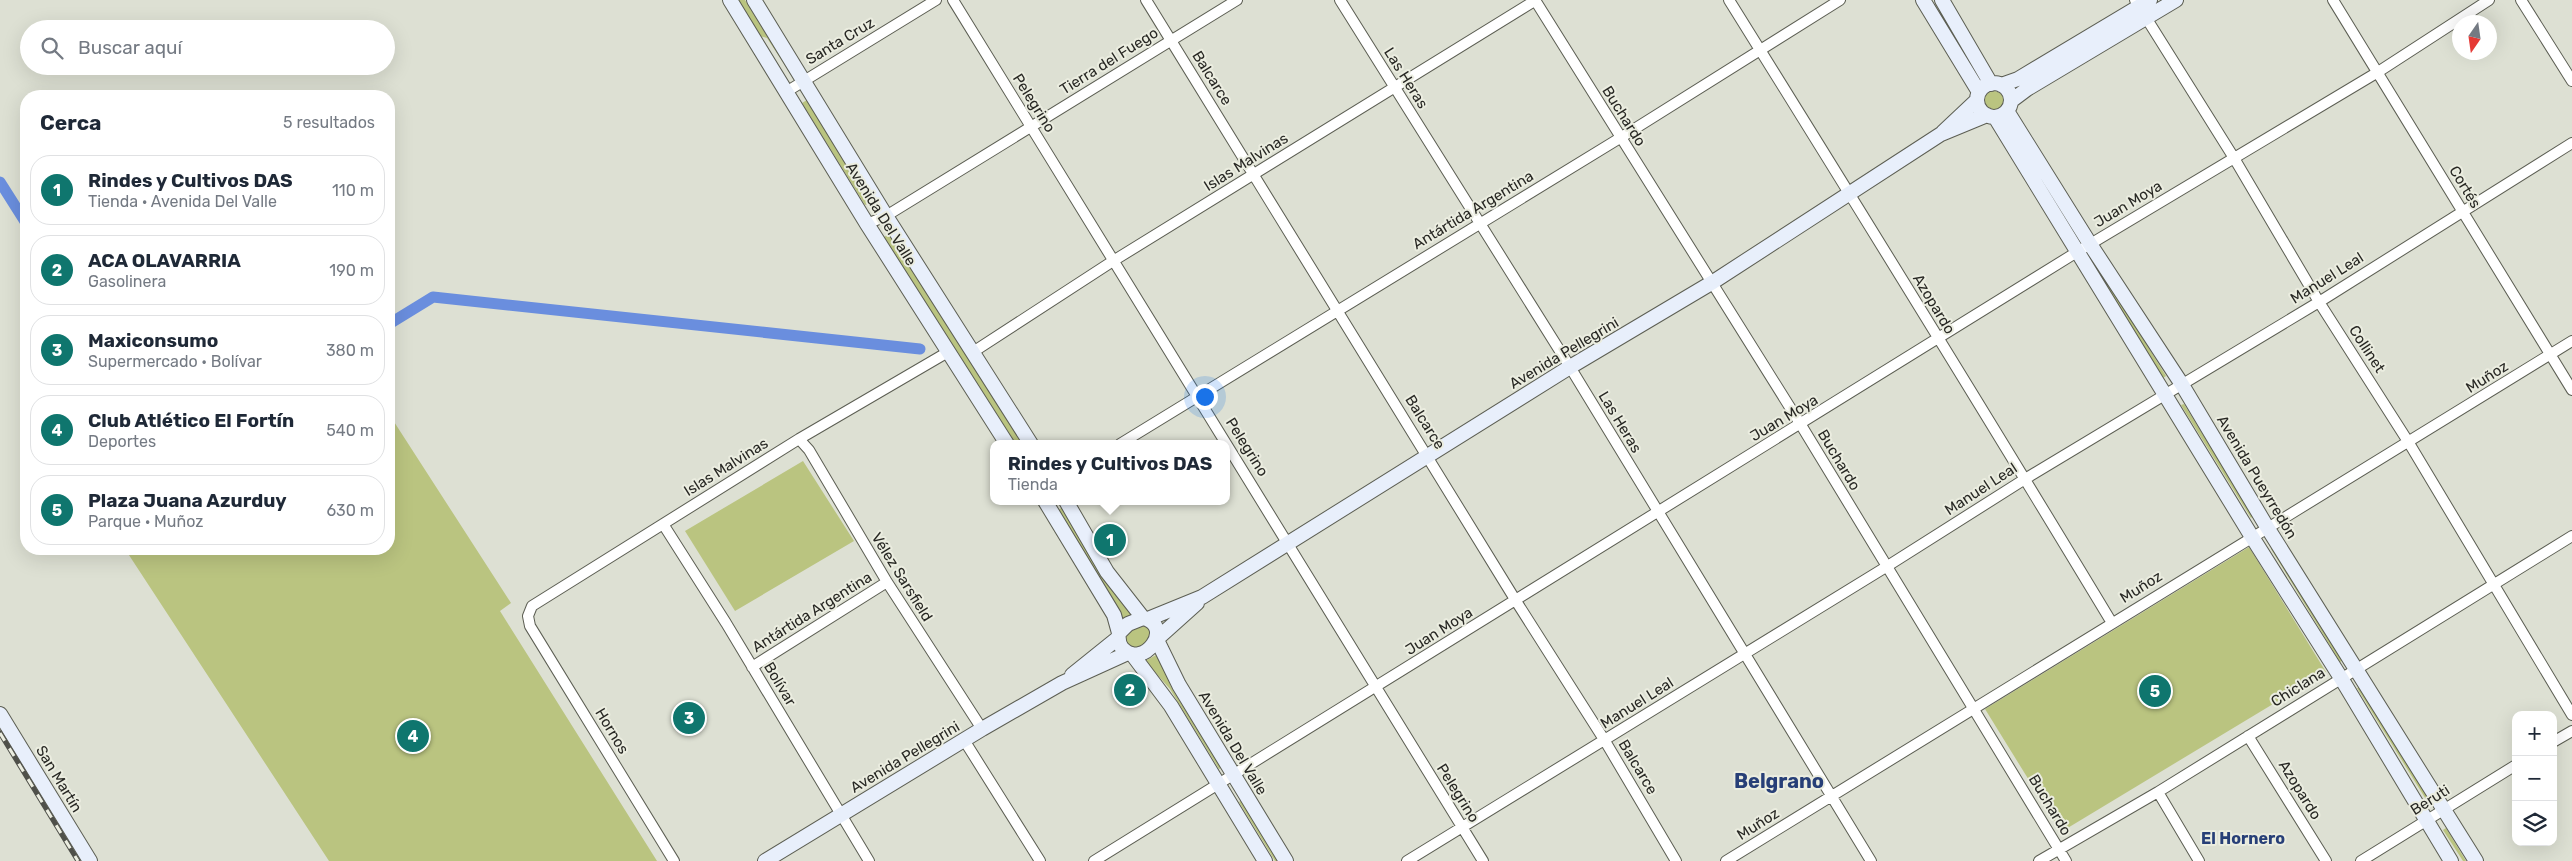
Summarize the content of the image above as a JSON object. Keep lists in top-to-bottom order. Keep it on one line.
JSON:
{"streets":{"main road":["Avenida Del Valle","Avenida Pellegrini","Avenida Pueyrredón","San Martín"],"street":["Santa Cruz","Tierra del Fuego","Balcarce","Las Heras","Pelegrino","Buchardo","Islas Malvinas","Cortés","Juan Moya","Antártida Argentina","Manuel Leal","Azopardo","Collinet","Muñoz","Vélez Sarsfield","Bolívar","Chiclana","Hornos","Beruti"]},"crossings":[["Santa Cruz","Avenida Del Valle"],["Tierra del Fuego","Balcarce"],["Tierra del Fuego","Pelegrino"],["Tierra del Fuego","Avenida Del Valle"],["Balcarce","Islas Malvinas"],["Balcarce","Juan Moya"],["Balcarce","Antártida Argentina"],["Balcarce","Manuel Leal"],["Balcarce","Avenida Pellegrini"],["Las Heras","Islas Malvinas"],["Las Heras","Juan Moya"],["Las Heras","Antártida Argentina"],["Las Heras","Manuel Leal"],["Las Heras","Avenida Pellegrini"],["Las Heras","Muñoz"],["Pelegrino","Islas Malvinas"],["Pelegrino","Juan Moya"],["Pelegrino","Antártida Argentina"],["Pelegrino","Manuel Leal"],["Pelegrino","Avenida Pellegrini"],["Buchardo","Islas Malvinas"],["Buchardo","Juan Moya"],["Buchardo","Antártida Argentina"],["Buchardo","Manuel Leal"],["Buchardo","Avenida Pellegrini"],["Buchardo","Muñoz"],["Buchardo","Chiclana"],["Islas Malvinas","Avenida Del Valle"],["Islas Malvinas","Vélez Sarsfield"],["Islas Malvinas","Bolívar"],["Islas Malvinas","Hornos"],["Cortés","Juan Moya"],["Cortés","Manuel Leal"],["Cortés","Muñoz"],["Juan Moya","Avenida Del Valle"],["Juan Moya","Azopardo"],["Juan Moya","Collinet"],["Juan Moya","Avenida Pueyrredón"],["Antártida Argentina","Azopardo"],["Antártida Argentina","Vélez Sarsfield"],["Antártida Argentina","Bolívar"],["Avenida Del Valle","Avenida Pellegrini"],["Manuel Leal","Azopardo"],["Manuel Leal","Collinet"],["Manuel Leal","Avenida Pueyrredón"],["Azopardo","Avenida Pellegrini"],["Azopardo","Muñoz"],["Azopardo","Chiclana"],["Collinet","Muñoz"],["Collinet","Chiclana"],["Avenida Pellegrini","Avenida Pueyrredón"],["Avenida Pellegrini","Vélez Sarsfield"],["Avenida Pellegrini","Bolívar"],["Muñoz","Avenida Pueyrredón"],["Avenida Pueyrredón","Chiclana"],["Avenida Pueyrredón","Beruti"]],"districts":["Belgrano","El Hornero"],"north":"bottom","page":{"search":"Buscar aquí","heading":["Cerca","5 resultados"],"list":[{"mark":"1","name":"Rindes y Cultivos DAS","note":"Tienda · Avenida Del Valle","value":"110 m"},{"mark":"2","name":"ACA OLAVARRIA","note":"Gasolinera","value":"190 m"},{"mark":"3","name":"Maxiconsumo","note":"Supermercado · Bolívar","value":"380 m"},{"mark":"4","name":"Club Atlético El Fortín","note":"Deportes","value":"540 m"},{"mark":"5","name":"Plaza Juana Azurduy","note":"Parque · Muñoz","value":"630 m"}],"popup":["Rindes y Cultivos DAS","Tienda"],"pins":["1","2","5","3","4"],"map_buttons":["+","−"]}}
